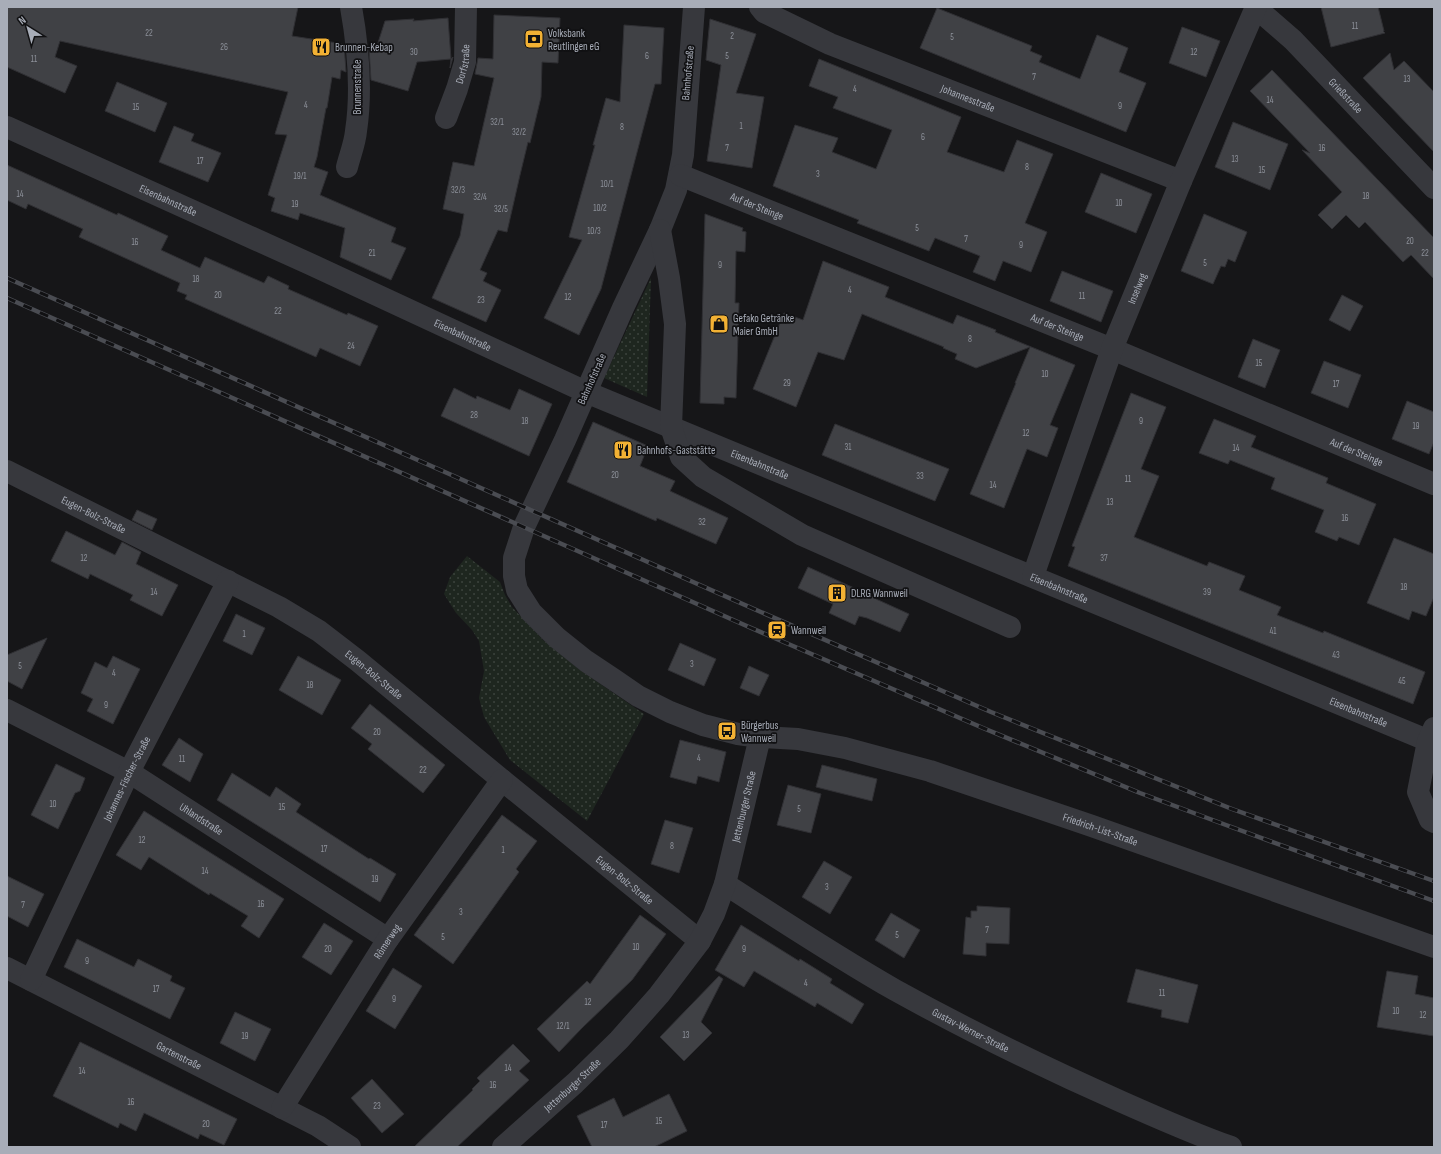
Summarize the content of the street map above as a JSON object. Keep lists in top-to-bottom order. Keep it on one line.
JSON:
{"streets":{"street":["Dorfstraße","Bahnhofstraße","Brunnenstraße","Grießstraße","Johannesstraße","Eisenbahnstraße","Auf der Steinge","Inselweg","Eugen-Bolz-Straße","Johannes-Fischer-Straße","Jettenburger Straße","Uhlandstraße","Friedrich-List-Straße","Römerweg","Gustav-Werner-Straße","Gartenstraße"]},"crossings":[["Bahnhofstraße","Eisenbahnstraße"],["Bahnhofstraße","Auf der Steinge"],["Bahnhofstraße","Jettenburger Straße"],["Bahnhofstraße","Friedrich-List-Straße"],["Grießstraße","Inselweg"],["Johannesstraße","Inselweg"],["Eisenbahnstraße","Inselweg"],["Auf der Steinge","Inselweg"],["Eugen-Bolz-Straße","Johannes-Fischer-Straße"],["Eugen-Bolz-Straße","Jettenburger Straße"],["Eugen-Bolz-Straße","Römerweg"],["Johannes-Fischer-Straße","Uhlandstraße"],["Johannes-Fischer-Straße","Gartenstraße"],["Jettenburger Straße","Friedrich-List-Straße"],["Jettenburger Straße","Gustav-Werner-Straße"],["Uhlandstraße","Römerweg"],["Römerweg","Gartenstraße"]],"places":{"bank":["Volksbank Reutlingen eG"],"restaurant":["Brunnen-Kebap","Bahnhofs-Gaststätte"],"shop":["Gefako Getränke Maier GmbH"],"building":["DLRG Wannweil"],"station":["Wannweil"],"bus stop":["Bürgerbus Wannweil"]},"house_numbers":["11","22","2","5","26","30","12","6","5","11","7","13","4","14","4","9","15","32/1","1","8","32/2","6","7","16","13","17","8","15","3","19/1","10/1","32/3","14","18","32/4","10","19","10/2","32/5","5","10/3","7","20","16","9","21","22","5","9","18","4","20","11","12","23","22","8","24","15","10","29","17","28","18","9","19","12","31","14","20","33","11","14","13","16","32","12","37","18","14","39","41","1","43","3","5","4","45","18","9","20","4","11","22","10","15","5","12","8","17","1","14","19","3","16","7","3","7","5","5","10","20","9","9","4","17","11","9","12","10","12","12/1","13","19","14","14","16","16","23","15","20","17"],"north":"top left"}
